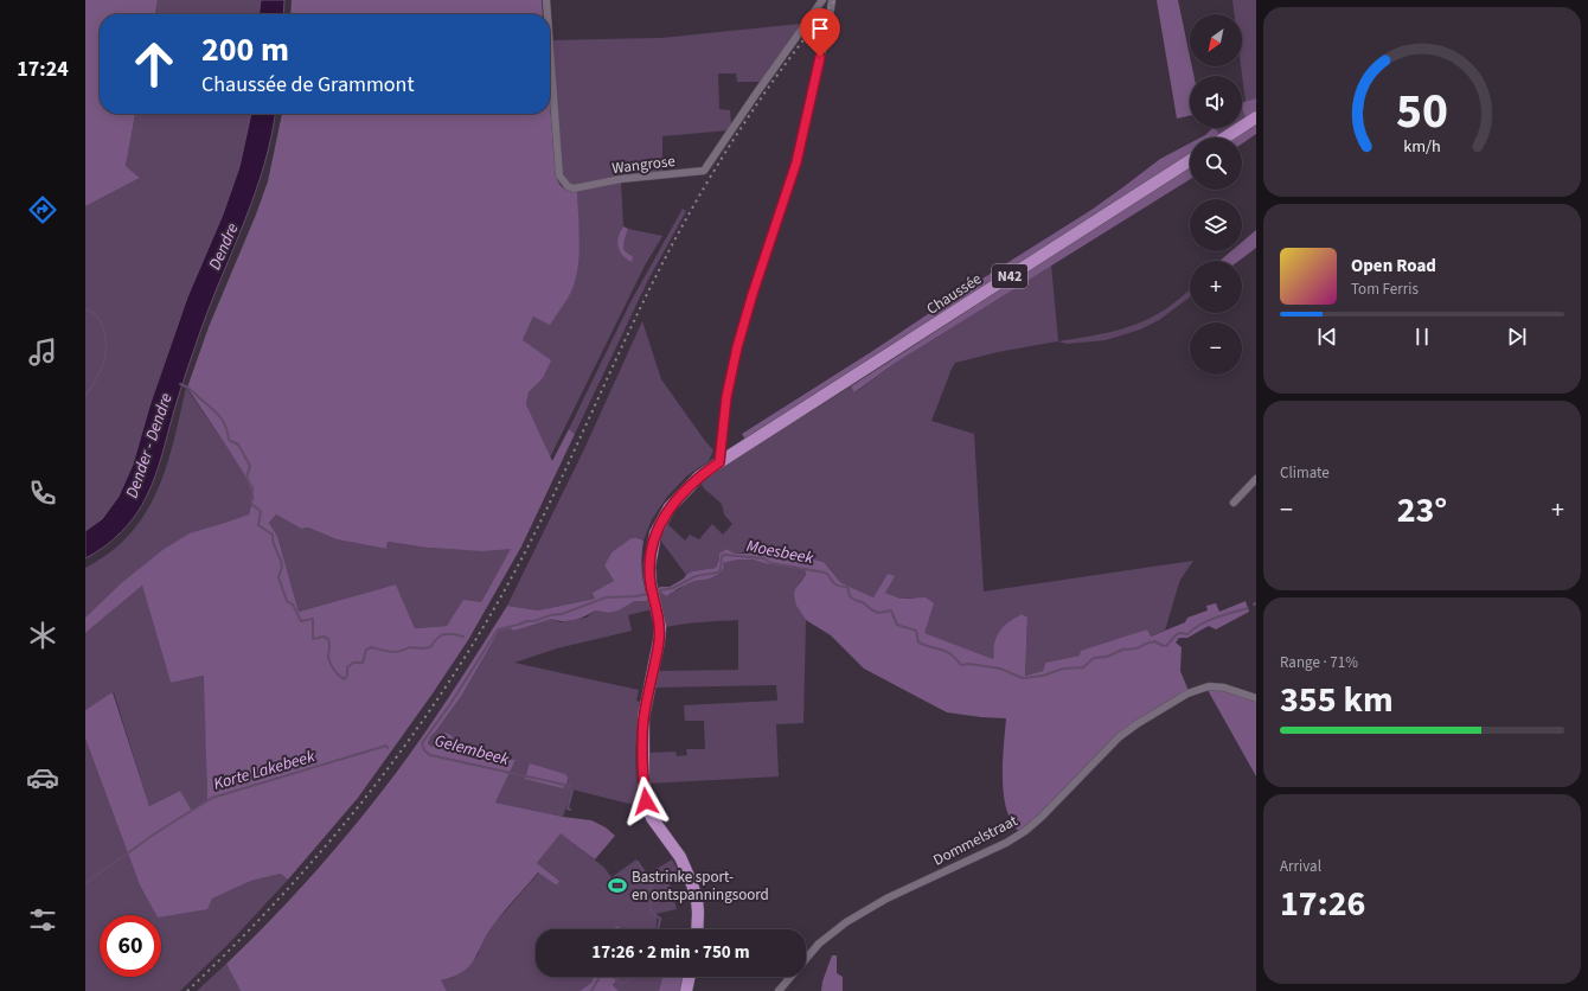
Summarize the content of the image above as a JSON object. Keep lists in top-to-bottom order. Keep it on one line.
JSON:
{"streets":{"main road":["N42","Chaussée"],"street":["Wangrose","Dommelstraat"]},"crossings":[["N42","Chaussée"]],"water":["Dendre","Dender - Dendre","Moesbeek","Gelembeek","Korte Lakebeek"],"places":{"sports":["Bastrinke sport- en ontspanningsoord"]},"north":"bottom left","page":{"tabs":"17:24","map_buttons":["+","−"],"turn":["200 m","Chaussée de Grammont"],"song":["Open Road","Tom Ferris"],"tile":["Climate",["Range · 71%","355 km"],["Arrival","17:26"]],"heat":["−","23°","+"],"limit":"60","trip":"17:26 · 2 min · 750 m","gauge":["50","km/h"]}}
